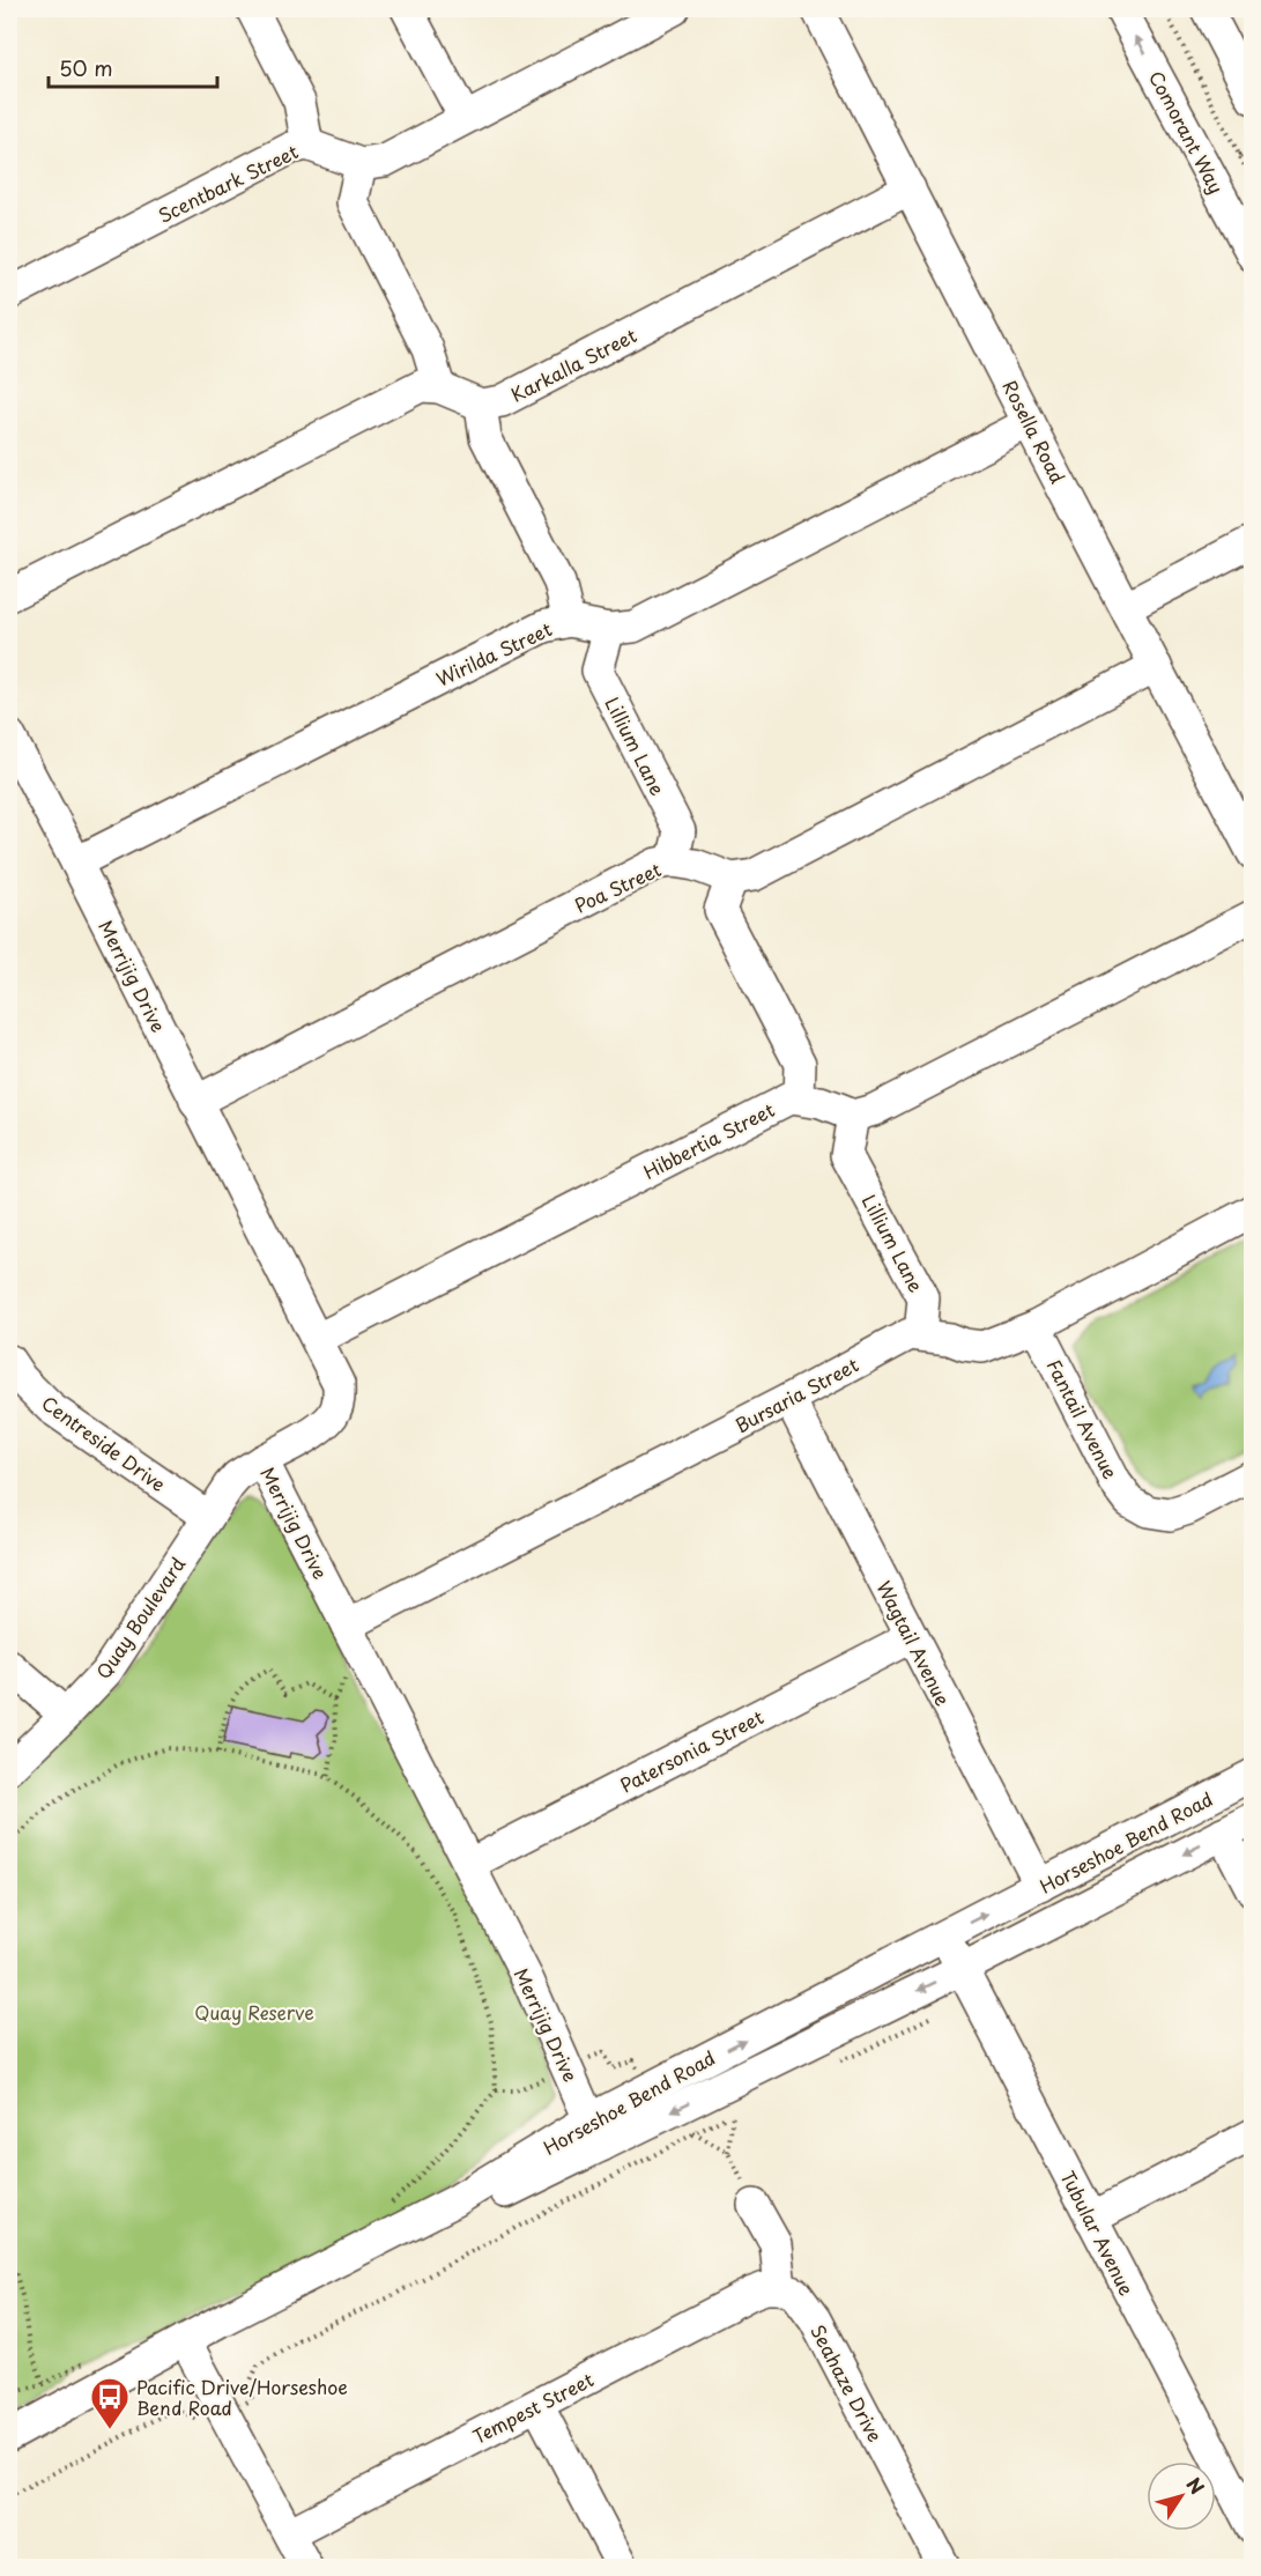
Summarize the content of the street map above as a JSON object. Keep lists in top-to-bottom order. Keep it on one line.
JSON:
{"streets":{"street":["Comorant Way","Scentbark Street","Karkalla Street","Rosella Road","Wirilda Street","Lillium Lane","Poa Street","Merrijig Drive","Hibbertia Street","Bursaria Street","Fantail Avenue","Centreside Drive","Quay Boulevard","Wagtail Avenue","Patersonia Street","Horseshoe Bend Road","Tubular Avenue","Seahaze Drive","Tempest Street"]},"crossings":[["Karkalla Street","Rosella Road"],["Rosella Road","Wirilda Street"],["Wirilda Street","Lillium Lane"],["Wirilda Street","Merrijig Drive"],["Lillium Lane","Poa Street"],["Lillium Lane","Hibbertia Street"],["Lillium Lane","Bursaria Street"],["Poa Street","Merrijig Drive"],["Merrijig Drive","Hibbertia Street"],["Merrijig Drive","Bursaria Street"],["Merrijig Drive","Quay Boulevard"],["Merrijig Drive","Patersonia Street"],["Merrijig Drive","Horseshoe Bend Road"],["Bursaria Street","Wagtail Avenue"],["Centreside Drive","Quay Boulevard"],["Wagtail Avenue","Patersonia Street"],["Wagtail Avenue","Horseshoe Bend Road"],["Horseshoe Bend Road","Tubular Avenue"],["Seahaze Drive","Tempest Street"]],"parks":["Quay Reserve"],"places":{"bus stop":["Pacific Drive/Horseshoe Bend Road"]},"scale_bar":"50 m","north":"top right"}
